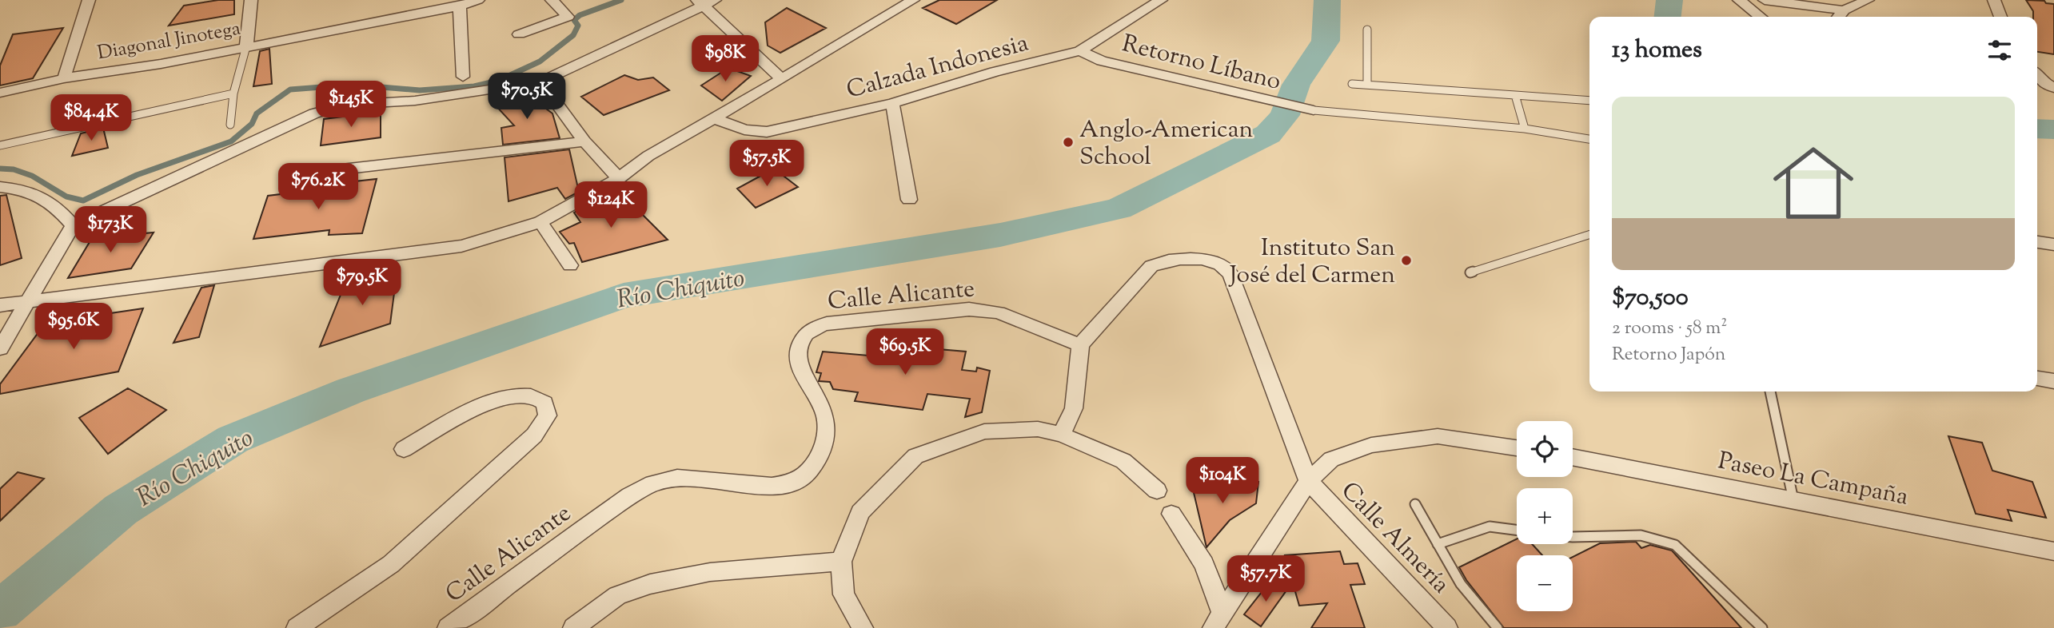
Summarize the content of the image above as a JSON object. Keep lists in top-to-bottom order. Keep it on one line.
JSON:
{"streets":{"street":["Diagonal Jinotega","Retorno Líbano","Calzada Indonesia","Calle Alicante","Paseo La Campaña","Calle Almería"]},"crossings":[["Retorno Líbano","Calzada Indonesia"]],"water":["Río Chiquito"],"places":["Anglo-American School","Instituto San José del Carmen"],"page":{"heading":"13 homes","price":["$98K","$70.5K","$145K","$84.4K","$57.5K","$76.2K","$124K","$173K","$79.5K","$95.6K","$69.5K","$104K","$57.7K"],"list":[{"name":"$70,500","note":"2 rooms · 58 m² · Retorno Japón"}],"map_buttons":["+","−"]}}
